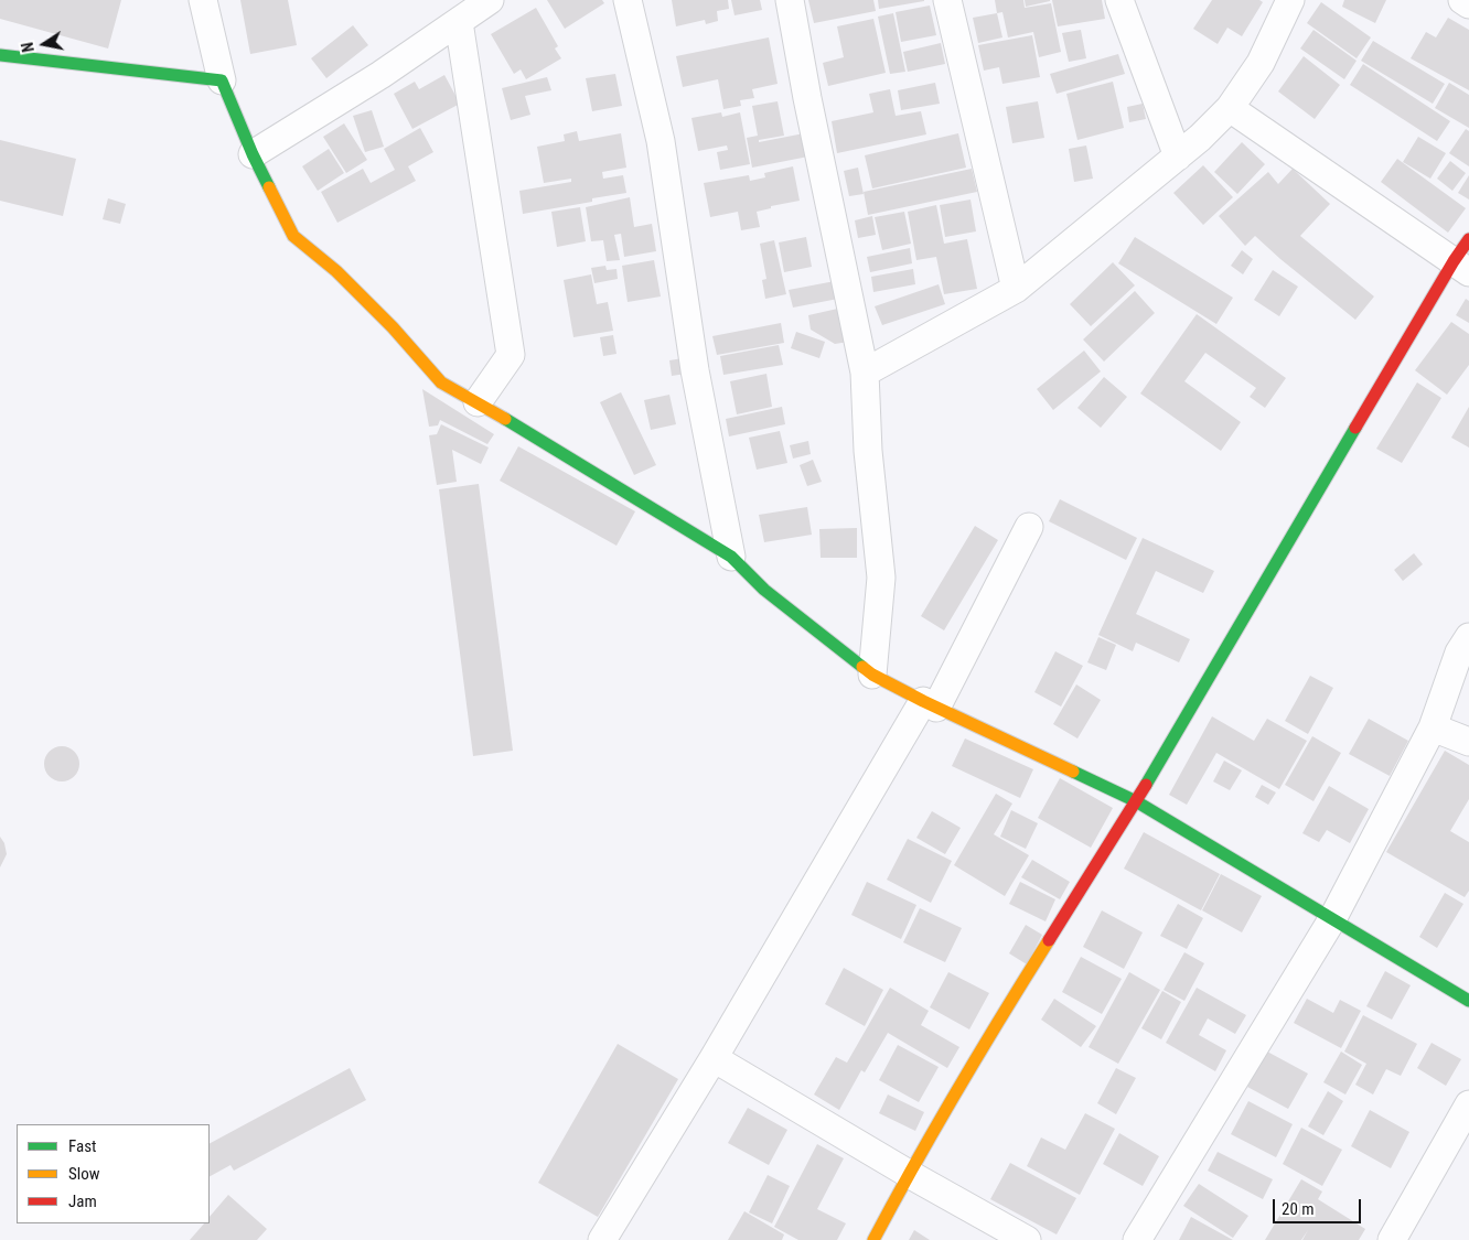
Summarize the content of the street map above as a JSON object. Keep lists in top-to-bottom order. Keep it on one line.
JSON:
{"legend":["Fast","Slow","Jam"],"scale_bar":"20 m","north":"left"}
